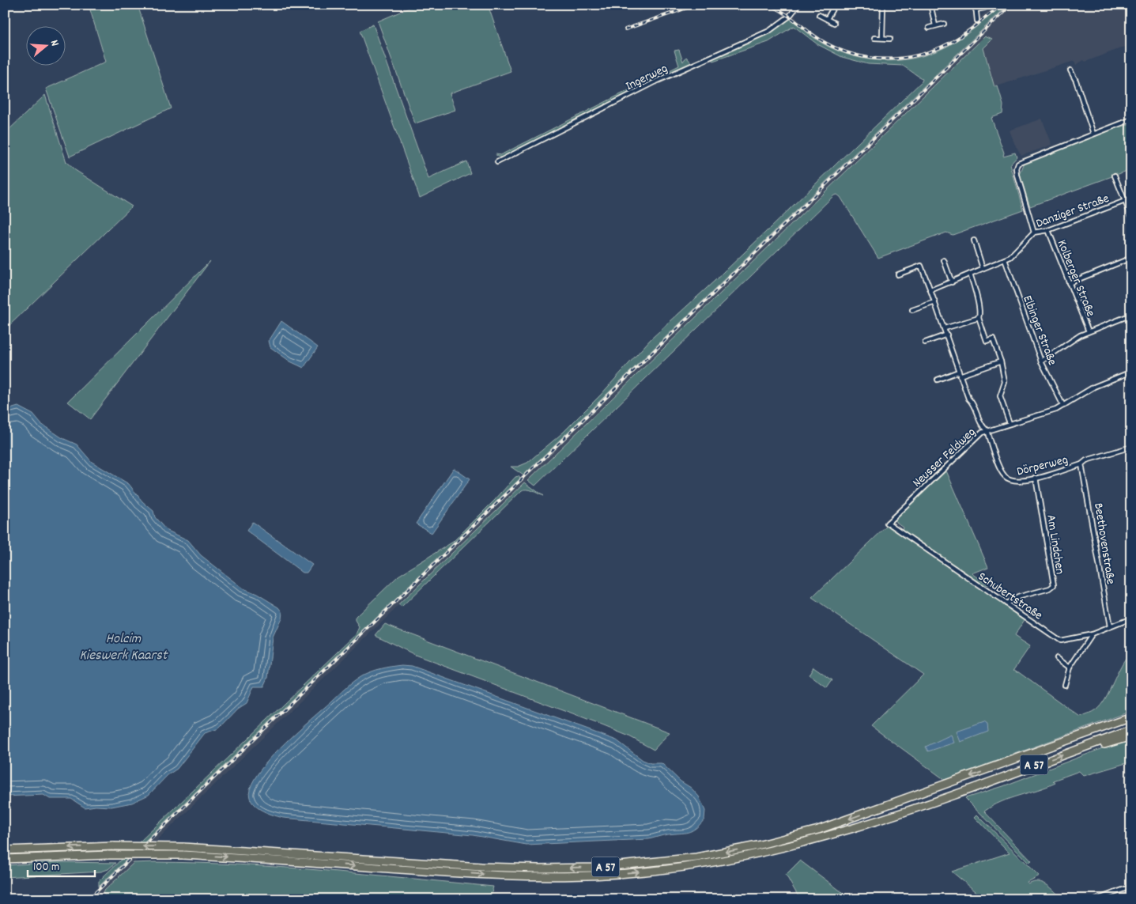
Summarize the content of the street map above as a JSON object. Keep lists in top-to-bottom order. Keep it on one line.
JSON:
{"streets":{"highway":["A 57"],"street":["Ingerweg","Danziger Straße","Kolberger Straße","Elbinger Straße","Neusser Feldweg","Dörperweg","Beethovenstraße","Am Lindchen","Schubertstraße"]},"crossings":[["Danziger Straße","Kolberger Straße"],["Danziger Straße","Elbinger Straße"],["Elbinger Straße","Neusser Feldweg"],["Neusser Feldweg","Dörperweg"],["Neusser Feldweg","Schubertstraße"],["Dörperweg","Beethovenstraße"],["Dörperweg","Am Lindchen"],["Beethovenstraße","Schubertstraße"],["Am Lindchen","Schubertstraße"]],"water":["Holcim Kieswerk Kaarst"],"scale_bar":"100 m","north":"right"}
